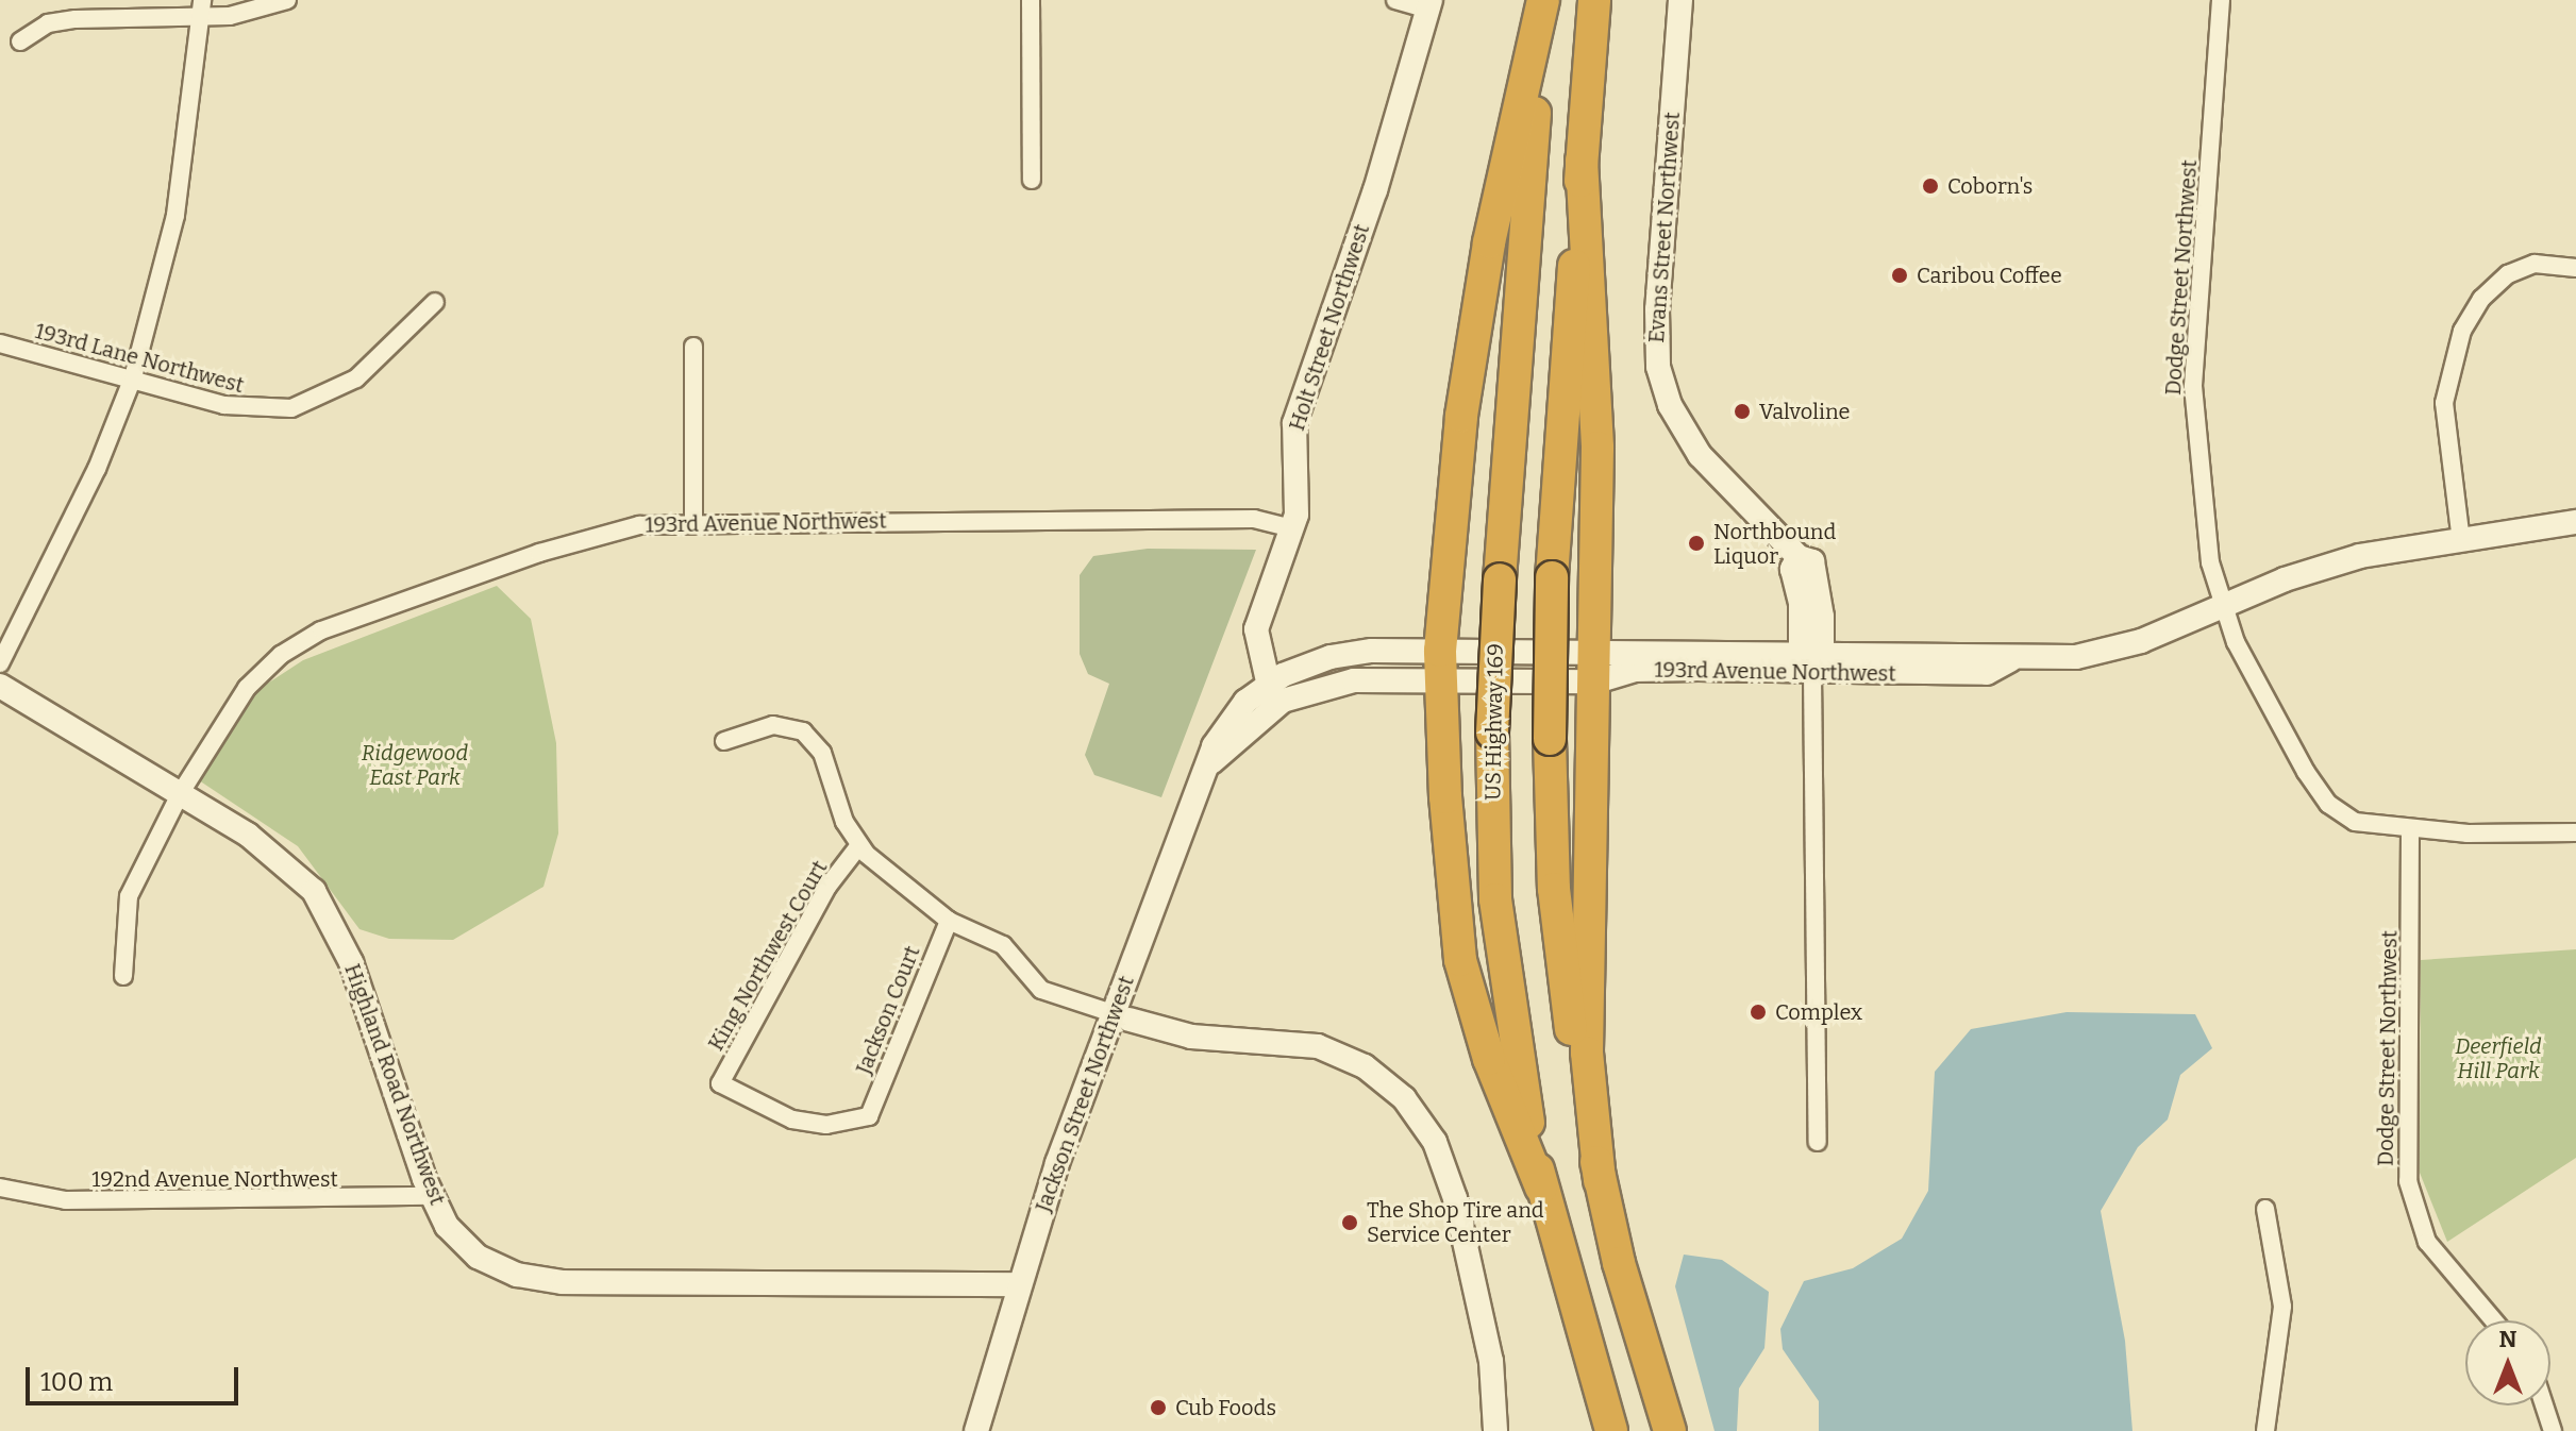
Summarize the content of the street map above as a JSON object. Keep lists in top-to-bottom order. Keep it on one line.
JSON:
{"streets":{"highway":["US Highway 169"],"street":["Evans Street Northwest","Dodge Street Northwest","Holt Street Northwest","193rd Lane Northwest","193rd Avenue Northwest","King Northwest Court","Jackson Court","Highland Road Northwest","Jackson Street Northwest","192nd Avenue Northwest"]},"crossings":[["Evans Street Northwest","193rd Avenue Northwest"],["Dodge Street Northwest","193rd Avenue Northwest"],["Holt Street Northwest","193rd Avenue Northwest"],["Holt Street Northwest","Jackson Street Northwest"],["193rd Avenue Northwest","Highland Road Northwest"],["193rd Avenue Northwest","Jackson Street Northwest"],["King Northwest Court","Jackson Court"],["Highland Road Northwest","Jackson Street Northwest"],["Highland Road Northwest","192nd Avenue Northwest"]],"parks":["Ridgewood East Park","Deerfield Hill Park"],"places":["Coborn's","Caribou Coffee","Valvoline","Northbound Liquor","Complex","The Shop Tire and Service Center","Cub Foods"],"scale_bar":"100 m","north":"top"}
